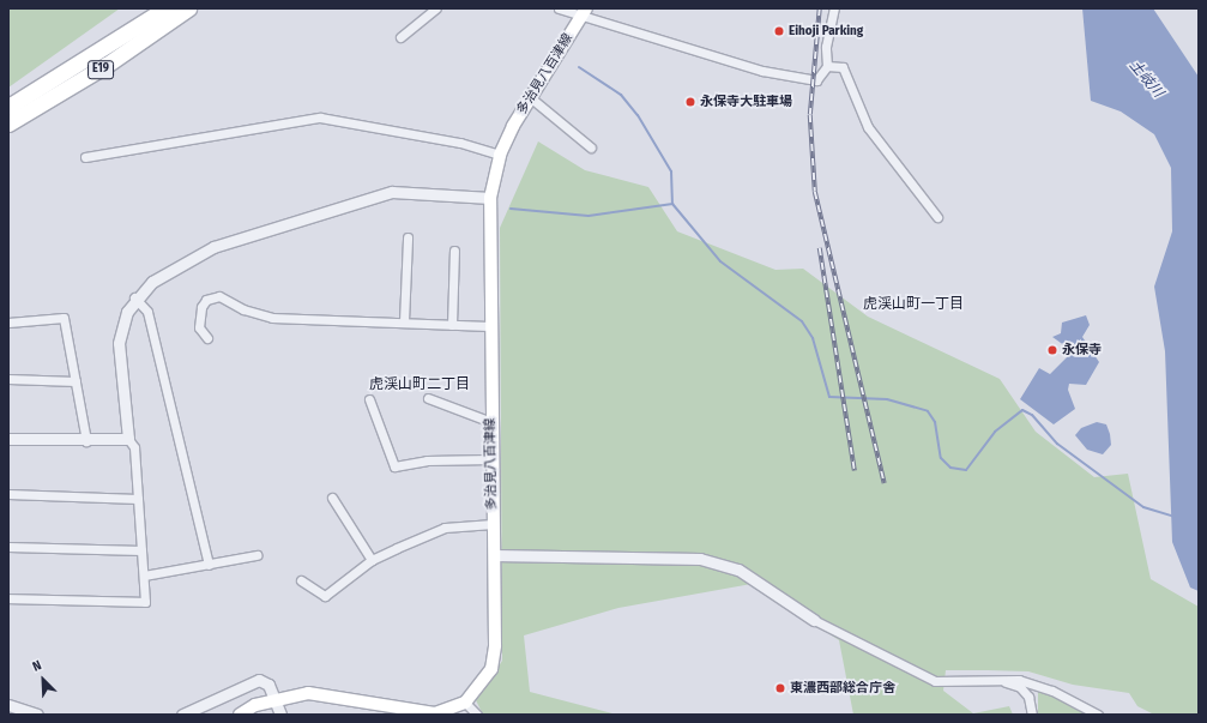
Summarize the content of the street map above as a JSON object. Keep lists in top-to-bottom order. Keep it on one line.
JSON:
{"streets":{"highway":["E19"],"main road":["多治見八百津線"]},"districts":["虎渓山町一丁目","虎渓山町二丁目"],"water":["土岐川"],"places":["Eihoji Parking","永保寺大駐車場","永保寺","東濃西部総合庁舎"],"north":"top left"}
